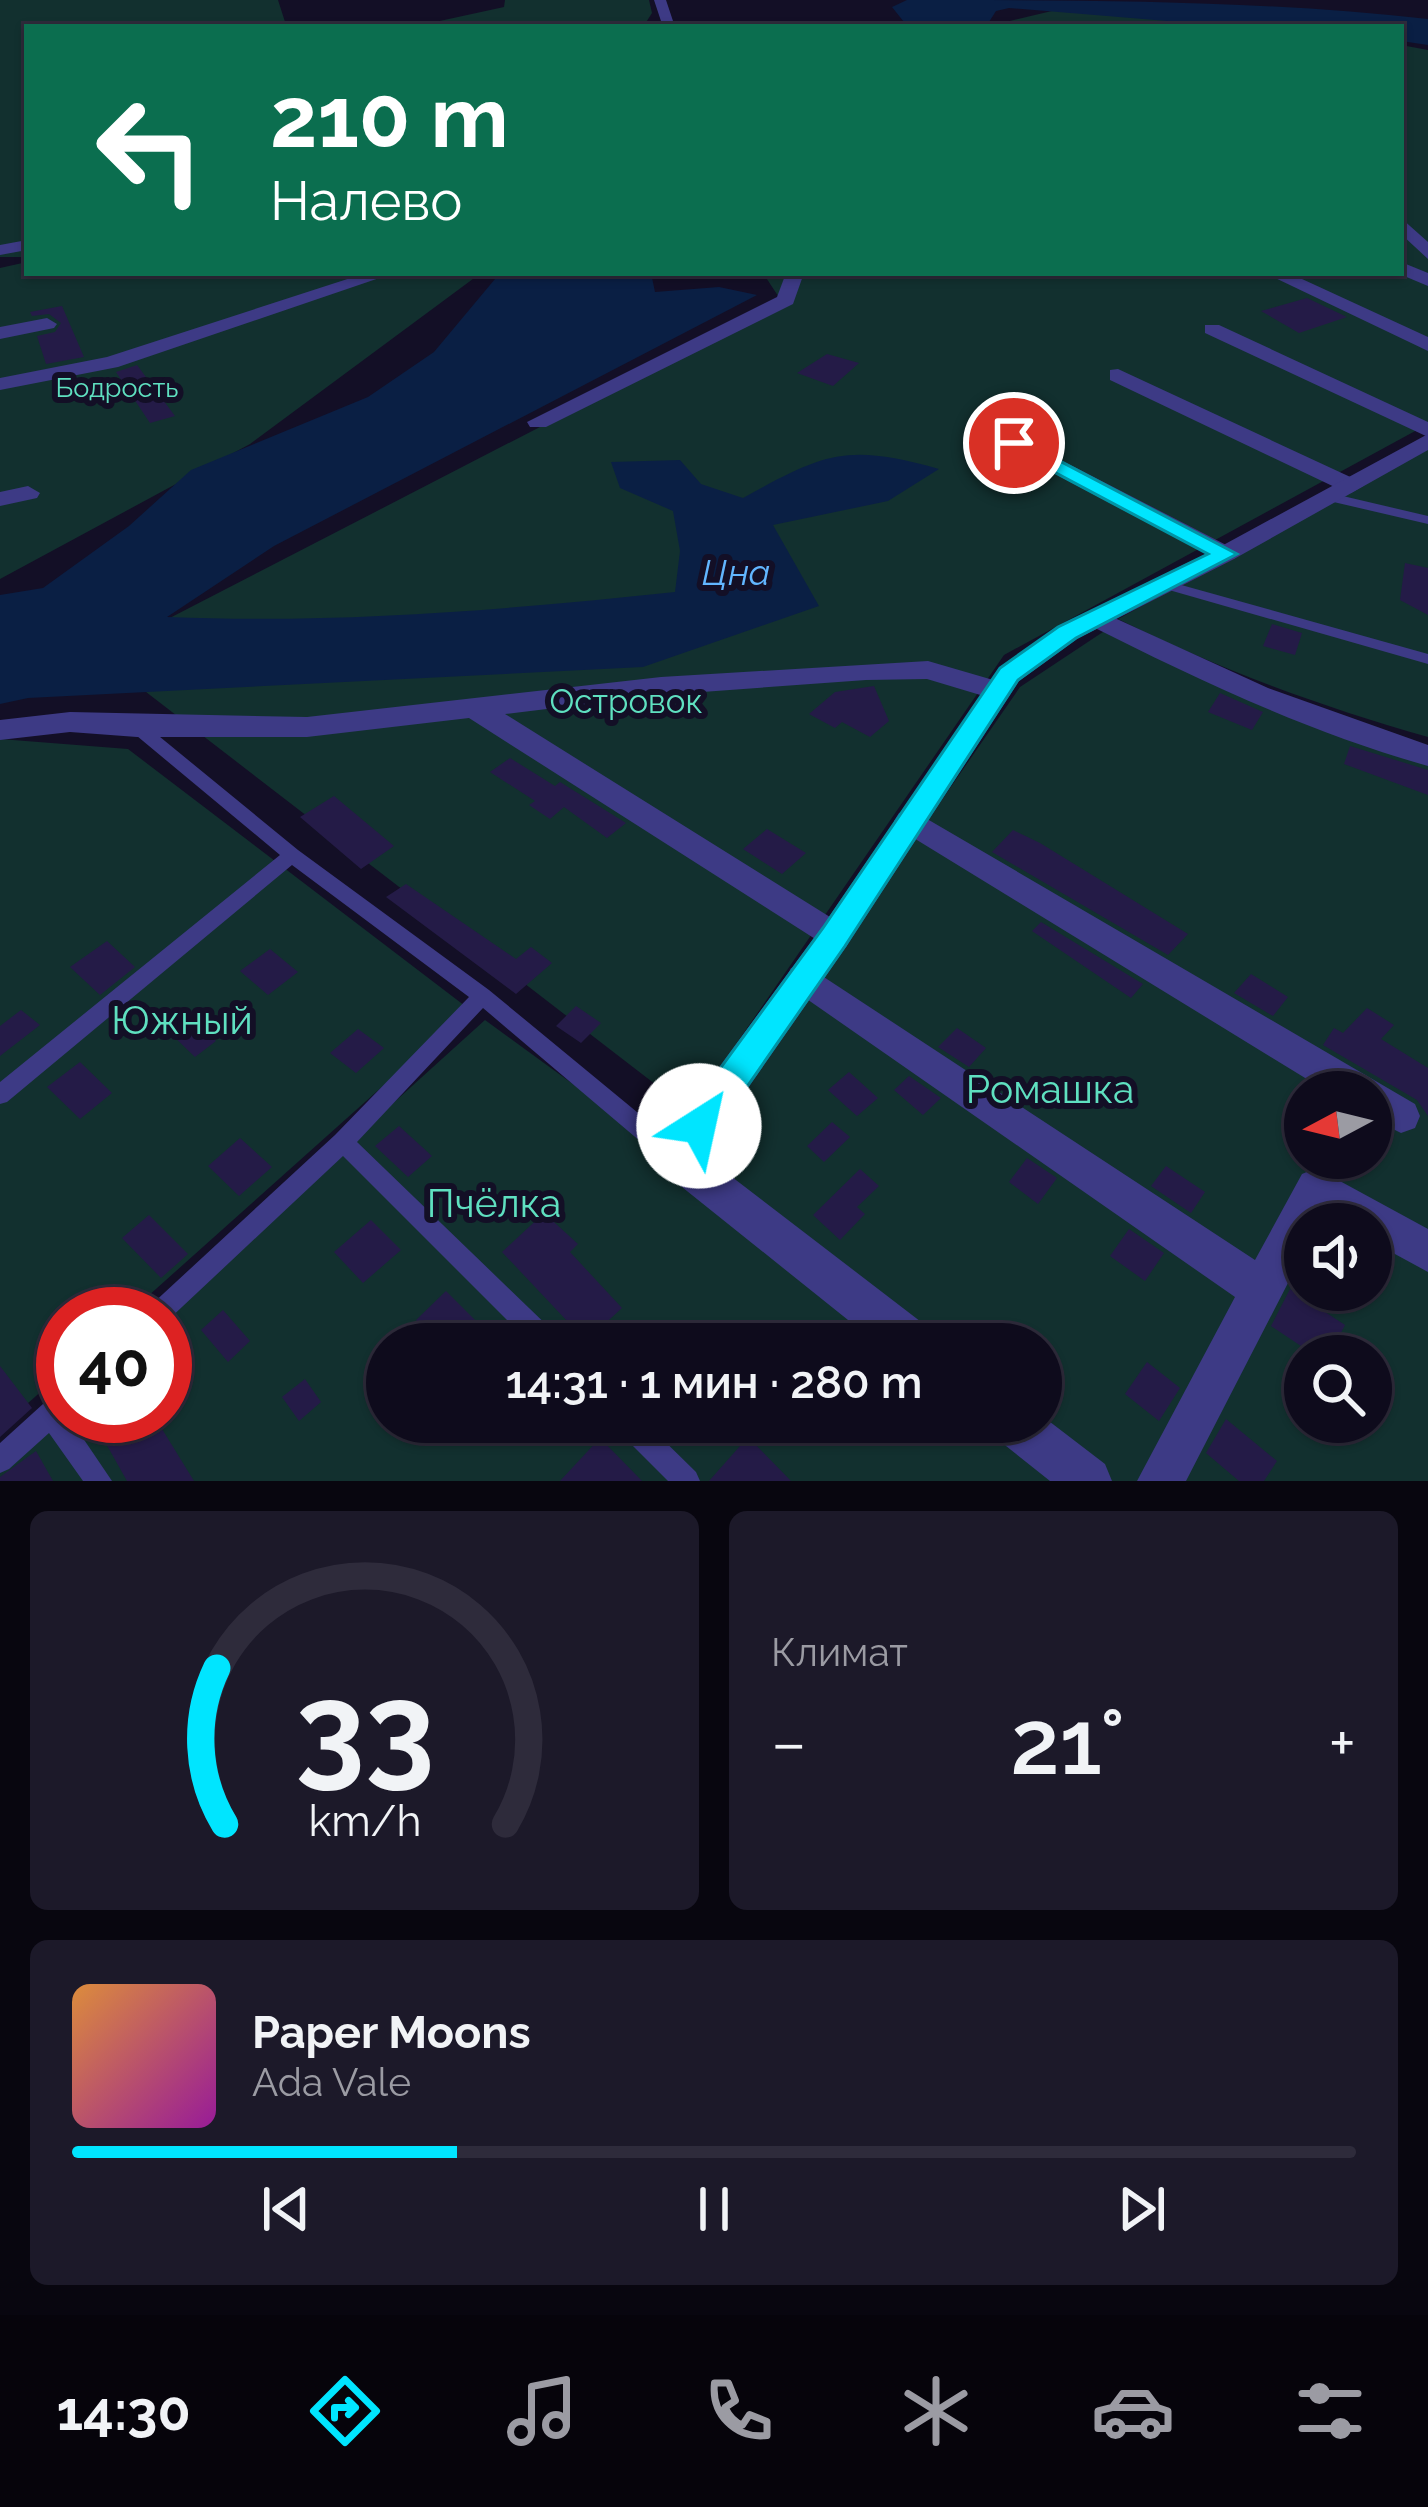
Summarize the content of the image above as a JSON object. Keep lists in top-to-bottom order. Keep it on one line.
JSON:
{"water":["Цна"],"parks":["Бодрость","Островок","Южный","Ромашка","Пчёлка"],"north":"left","page":{"turn":["210 m","Налево"],"limit":"40","trip":"14:31 · 1 мин · 280 m","tile":"Климат","heat":["−","21°","+"],"song":["Paper Moons","Ada Vale"],"tabs":"14:30","gauge":["33","km/h"]}}
